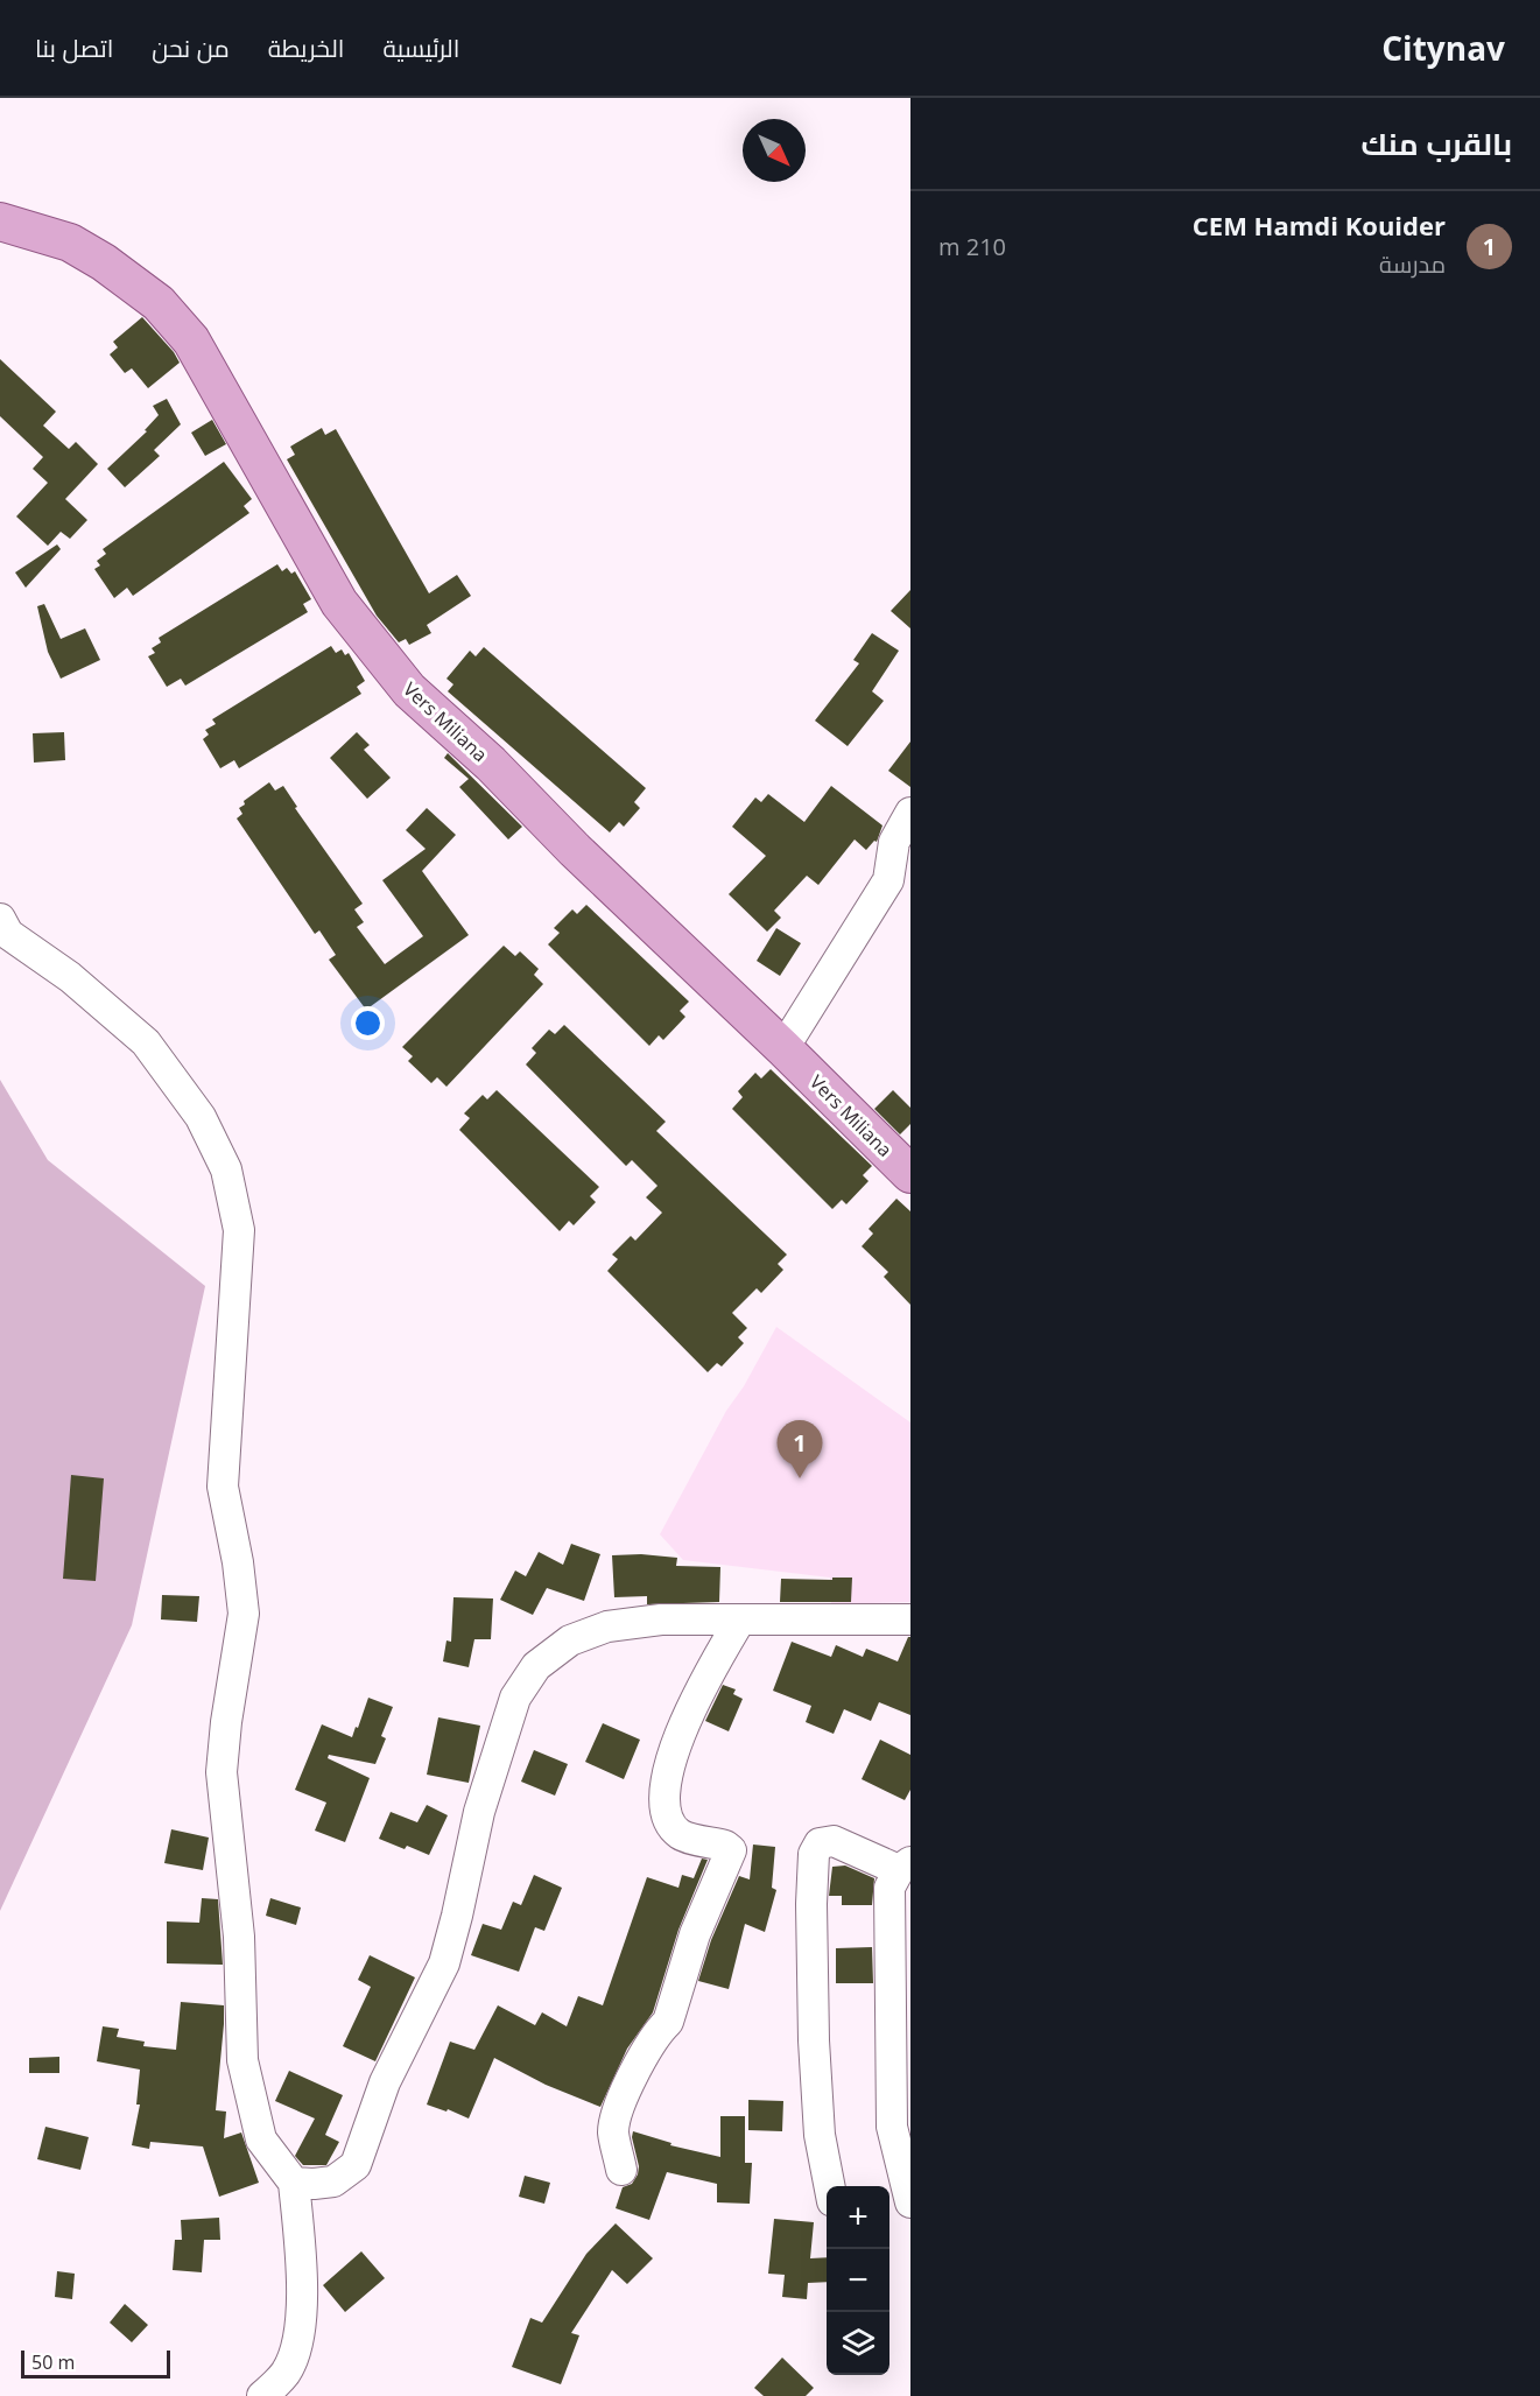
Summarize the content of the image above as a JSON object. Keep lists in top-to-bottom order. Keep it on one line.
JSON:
{"streets":{"main road":["Vers Miliana"]},"scale_bar":"50 m","north":"bottom right","page":{"header":"Citynav","nav":["الرئيسية","الخريطة","من نحن","اتصل بنا"],"heading":"بالقرب منك","list":[{"mark":"1","name":"CEM Hamdi Kouider","note":"مدرسة","value":"210 m"}],"pins":"1","map_buttons":["+","−"],"scale":"50 m"}}
